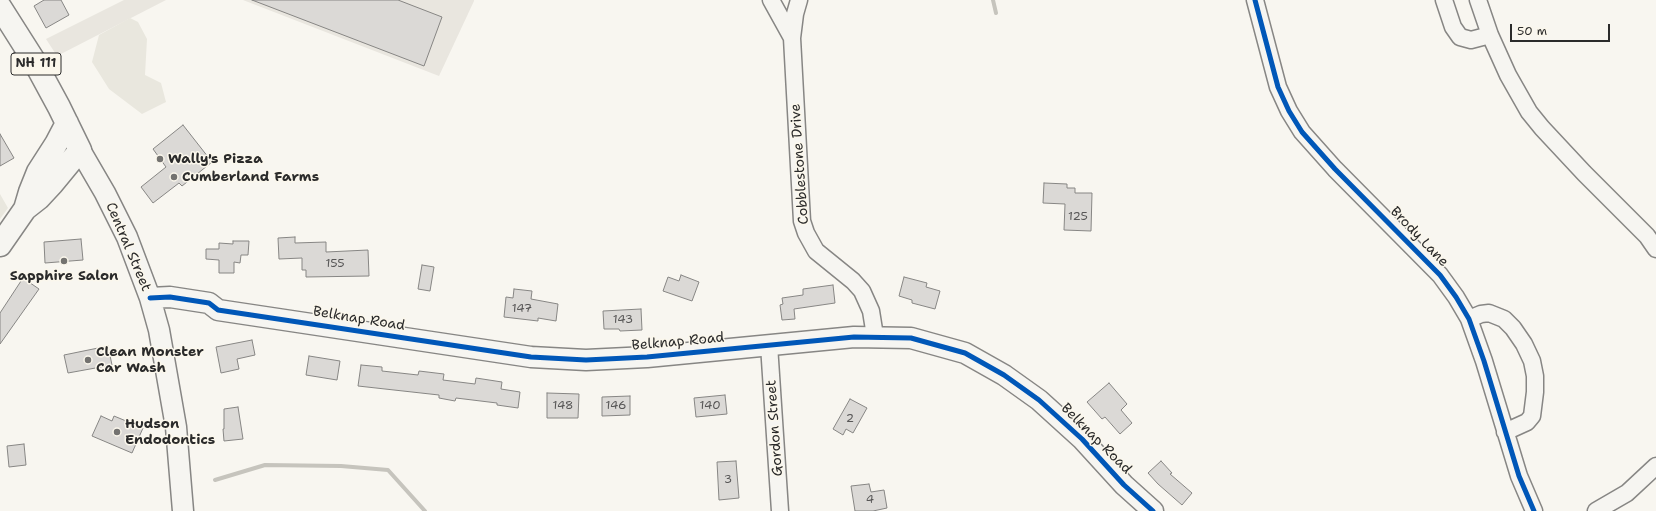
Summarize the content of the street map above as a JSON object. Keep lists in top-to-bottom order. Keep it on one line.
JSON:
{"streets":{"main road":["NH 111","Central Street"],"street":["Cobblestone Drive","Brody Lane","Belknap Road","Gordon Street"]},"crossings":[["Cobblestone Drive","Belknap Road"],["Central Street","Belknap Road"],["Belknap Road","Gordon Street"]],"places":["Wally's Pizza","Cumberland Farms","Sapphire Salon","Clean Monster Car Wash","Hudson Endodontics"],"house_numbers":["125","155","147","143","148","146","140","2","3","4"],"scale_bar":"50 m"}
